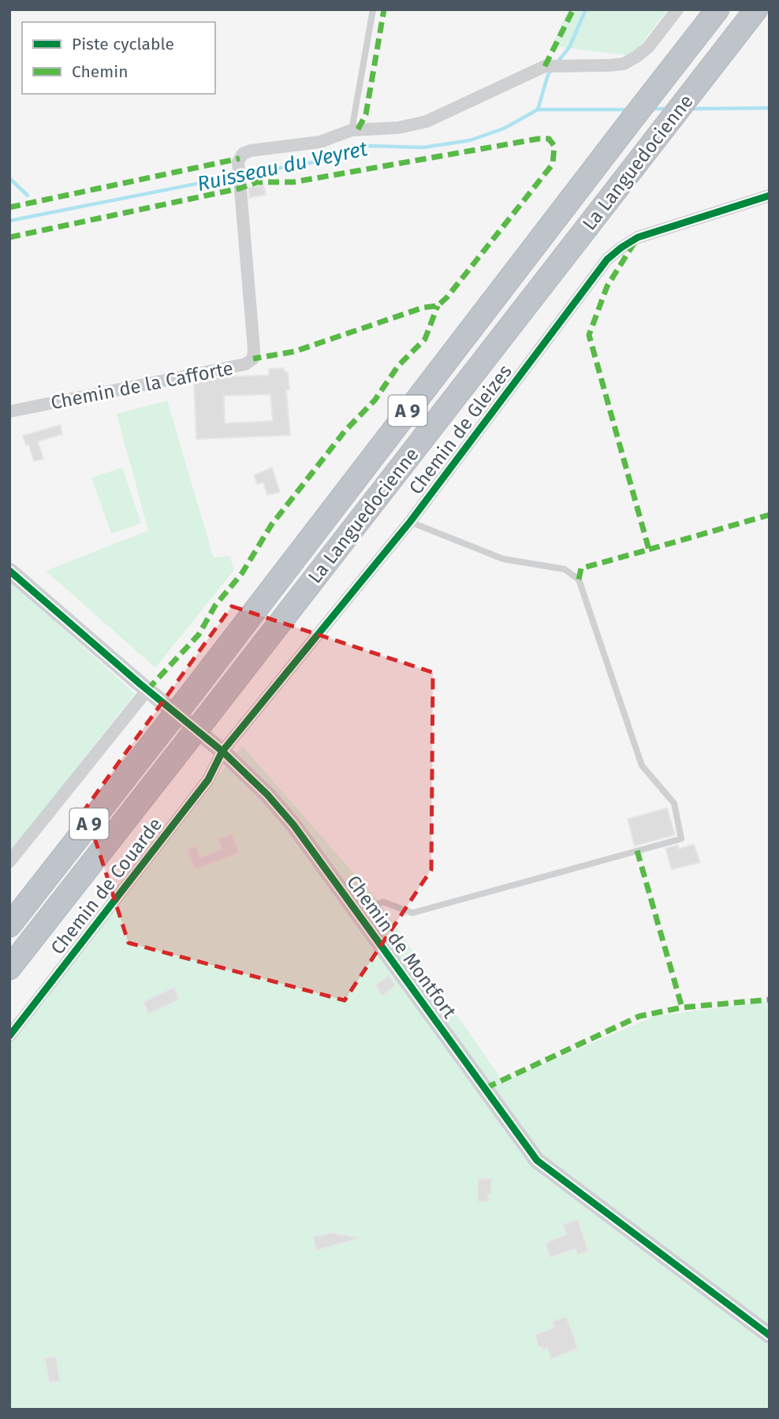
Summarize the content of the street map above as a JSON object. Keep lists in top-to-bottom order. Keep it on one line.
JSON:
{"streets":{"highway":["La Languedocienne","A 9"],"street":["Chemin de la Cafforte","Chemin de Gleizes","Chemin de Couarde","Chemin de Montfort"]},"crossings":[["Chemin de Gleizes","Chemin de Couarde"],["Chemin de Gleizes","Chemin de Montfort"],["Chemin de Couarde","Chemin de Montfort"]],"water":["Ruisseau du Veyret"],"legend":["Piste cyclable","Chemin"]}
